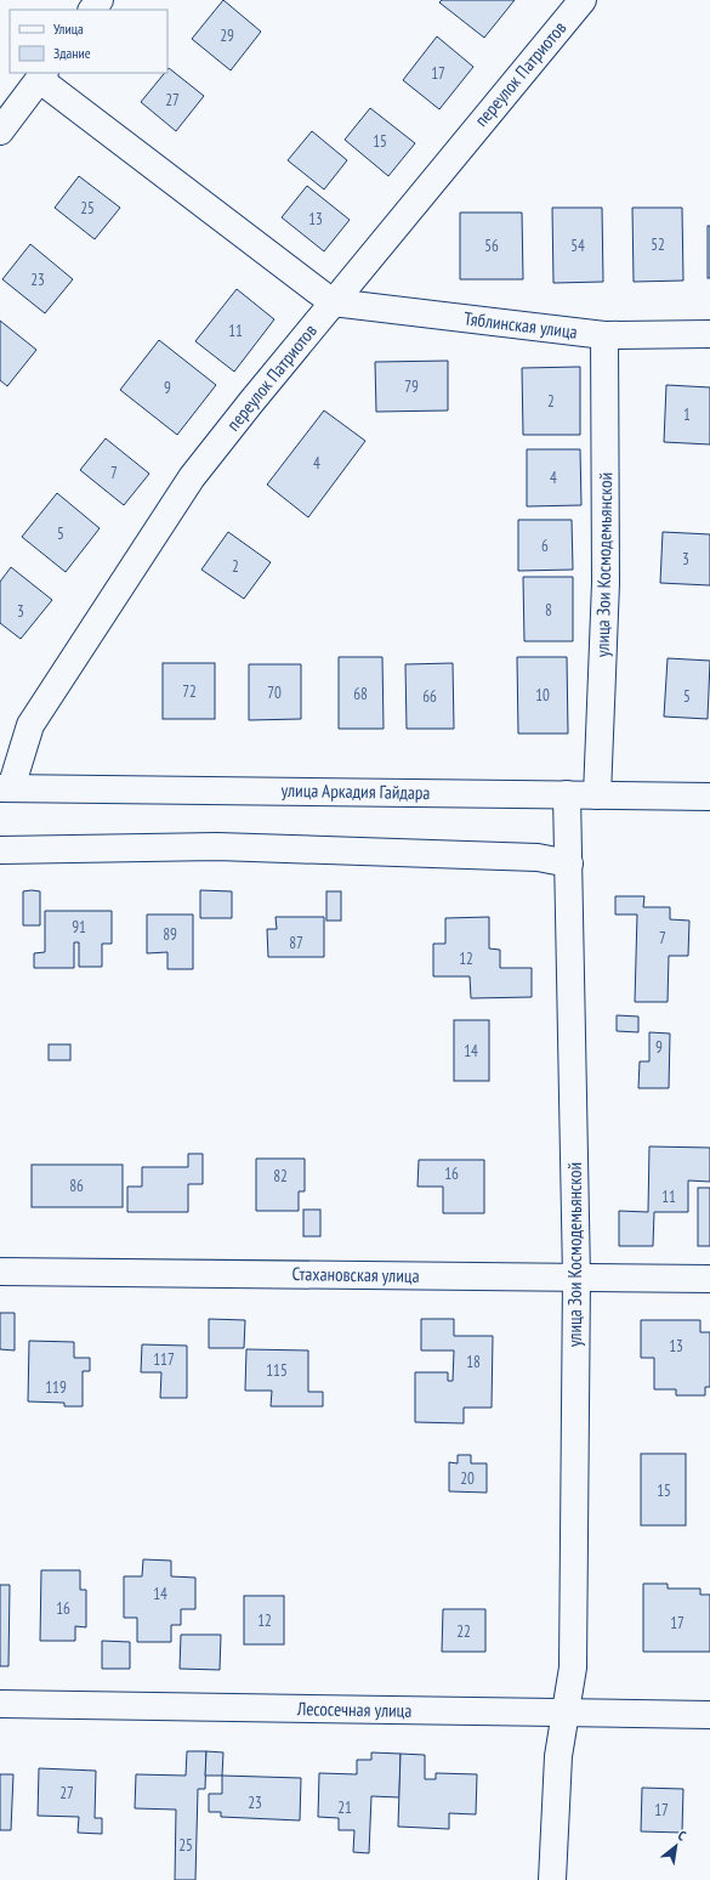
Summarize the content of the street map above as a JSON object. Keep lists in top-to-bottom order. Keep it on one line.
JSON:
{"streets":{"street":["переулок Патриотов","Тяблинская улица","улица Зои Космодемьянской","улица Аркадия Гайдара","Стахановская улица","Лесосечная улица"]},"crossings":[["переулок Патриотов","Тяблинская улица"],["переулок Патриотов","улица Аркадия Гайдара"],["Тяблинская улица","улица Зои Космодемьянской"],["улица Зои Космодемьянской","улица Аркадия Гайдара"],["улица Зои Космодемьянской","Стахановская улица"],["улица Зои Космодемьянской","Лесосечная улица"]],"house_numbers":["29","17","27","15","25","13","52","56","54","23","11","79","9","2","1","4","7","4","5","6","3","2","8","3","72","70","68","10","66","5","91","89","7","87","12","9","14","16","82","86","11","13","117","18","115","119","20","15","14","16","12","17","22","27","23","21","17","25"],"legend":["Улица","Здание"],"north":"top right"}
